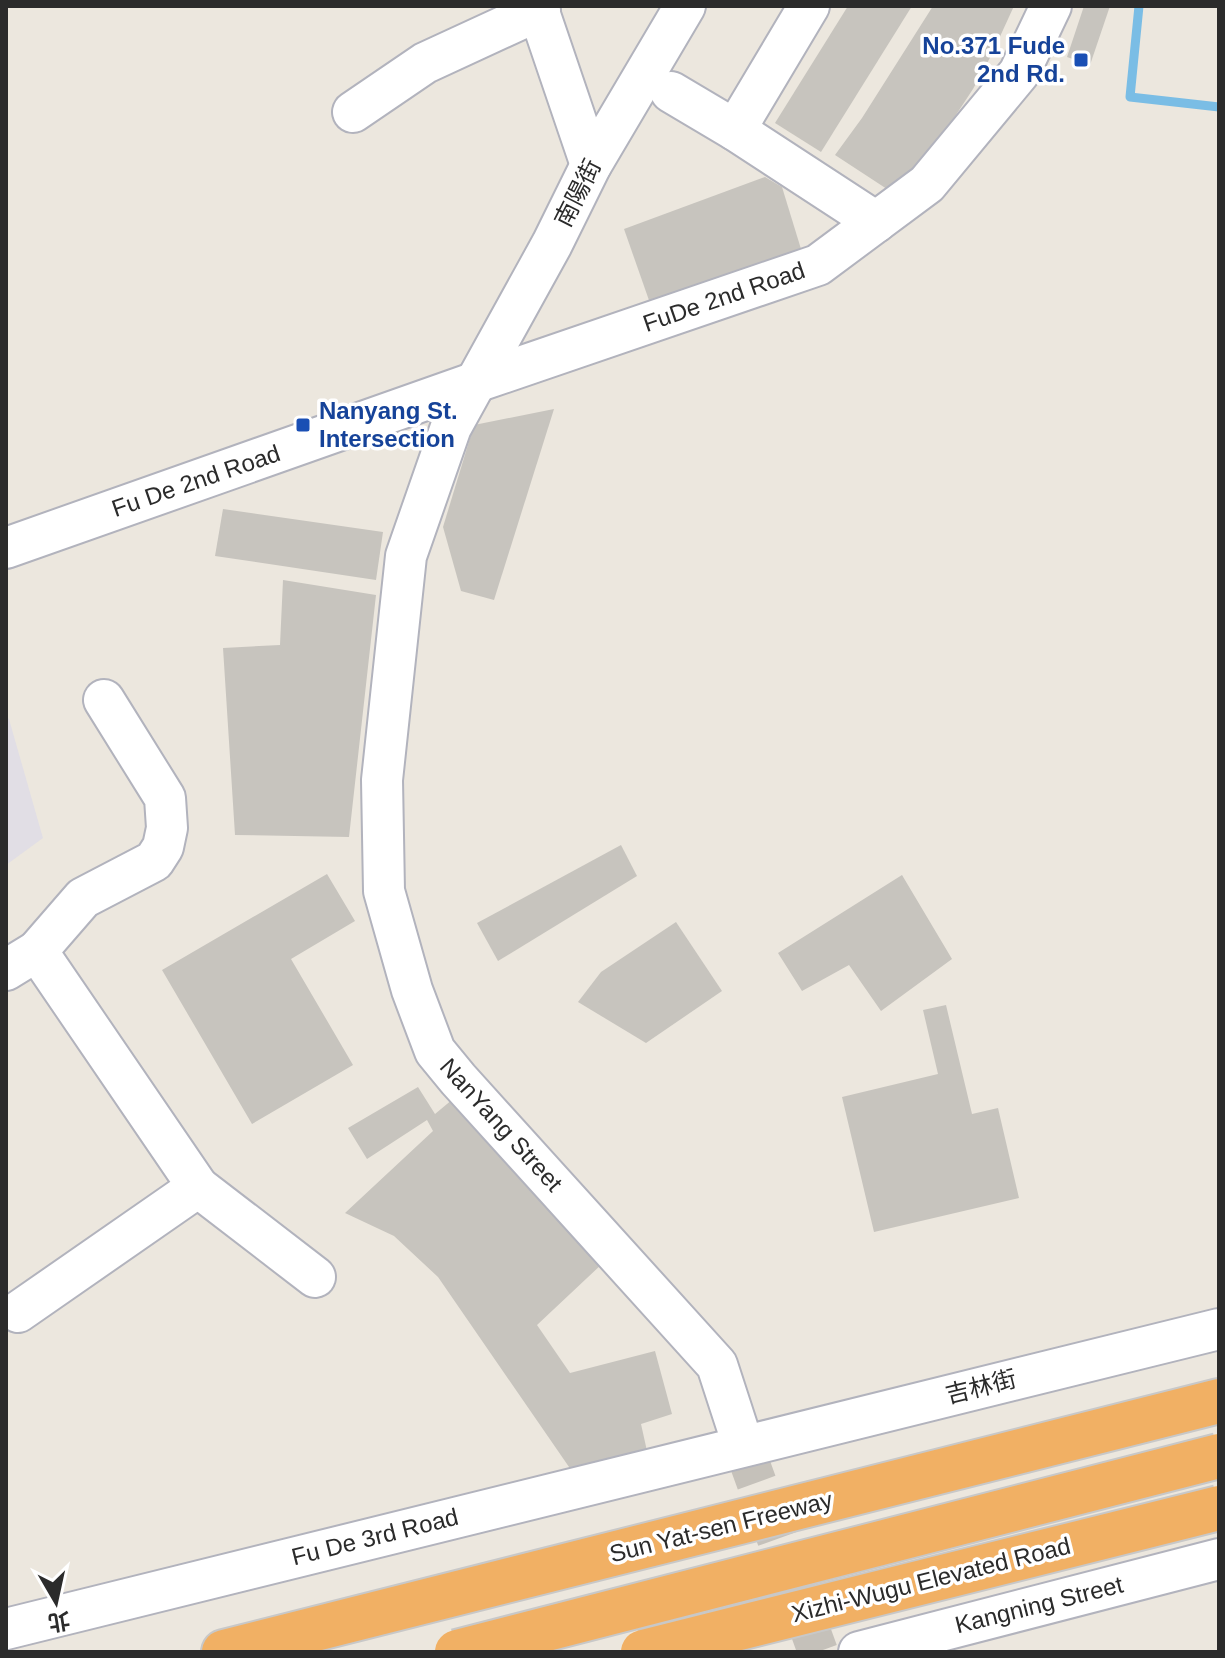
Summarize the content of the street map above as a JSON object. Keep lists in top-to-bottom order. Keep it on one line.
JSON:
{"streets":{"highway":["Sun Yat-sen Freeway","Xizhi-Wugu Elevated Road"],"street":["南陽街","FuDe 2nd Road","Fu De 2nd Road","NanYang Street","吉林街","Fu De 3rd Road","Kangning Street"]},"crossings":[["南陽街","FuDe 2nd Road"],["南陽街","Fu De 2nd Road"],["南陽街","NanYang Street"],["FuDe 2nd Road","Fu De 2nd Road"],["FuDe 2nd Road","NanYang Street"],["Fu De 2nd Road","NanYang Street"],["NanYang Street","吉林街"],["NanYang Street","Fu De 3rd Road"],["吉林街","Fu De 3rd Road"]],"places":{"transit":["No.371 Fude 2nd Rd.","Nanyang St. Intersection"]},"north":"bottom"}
